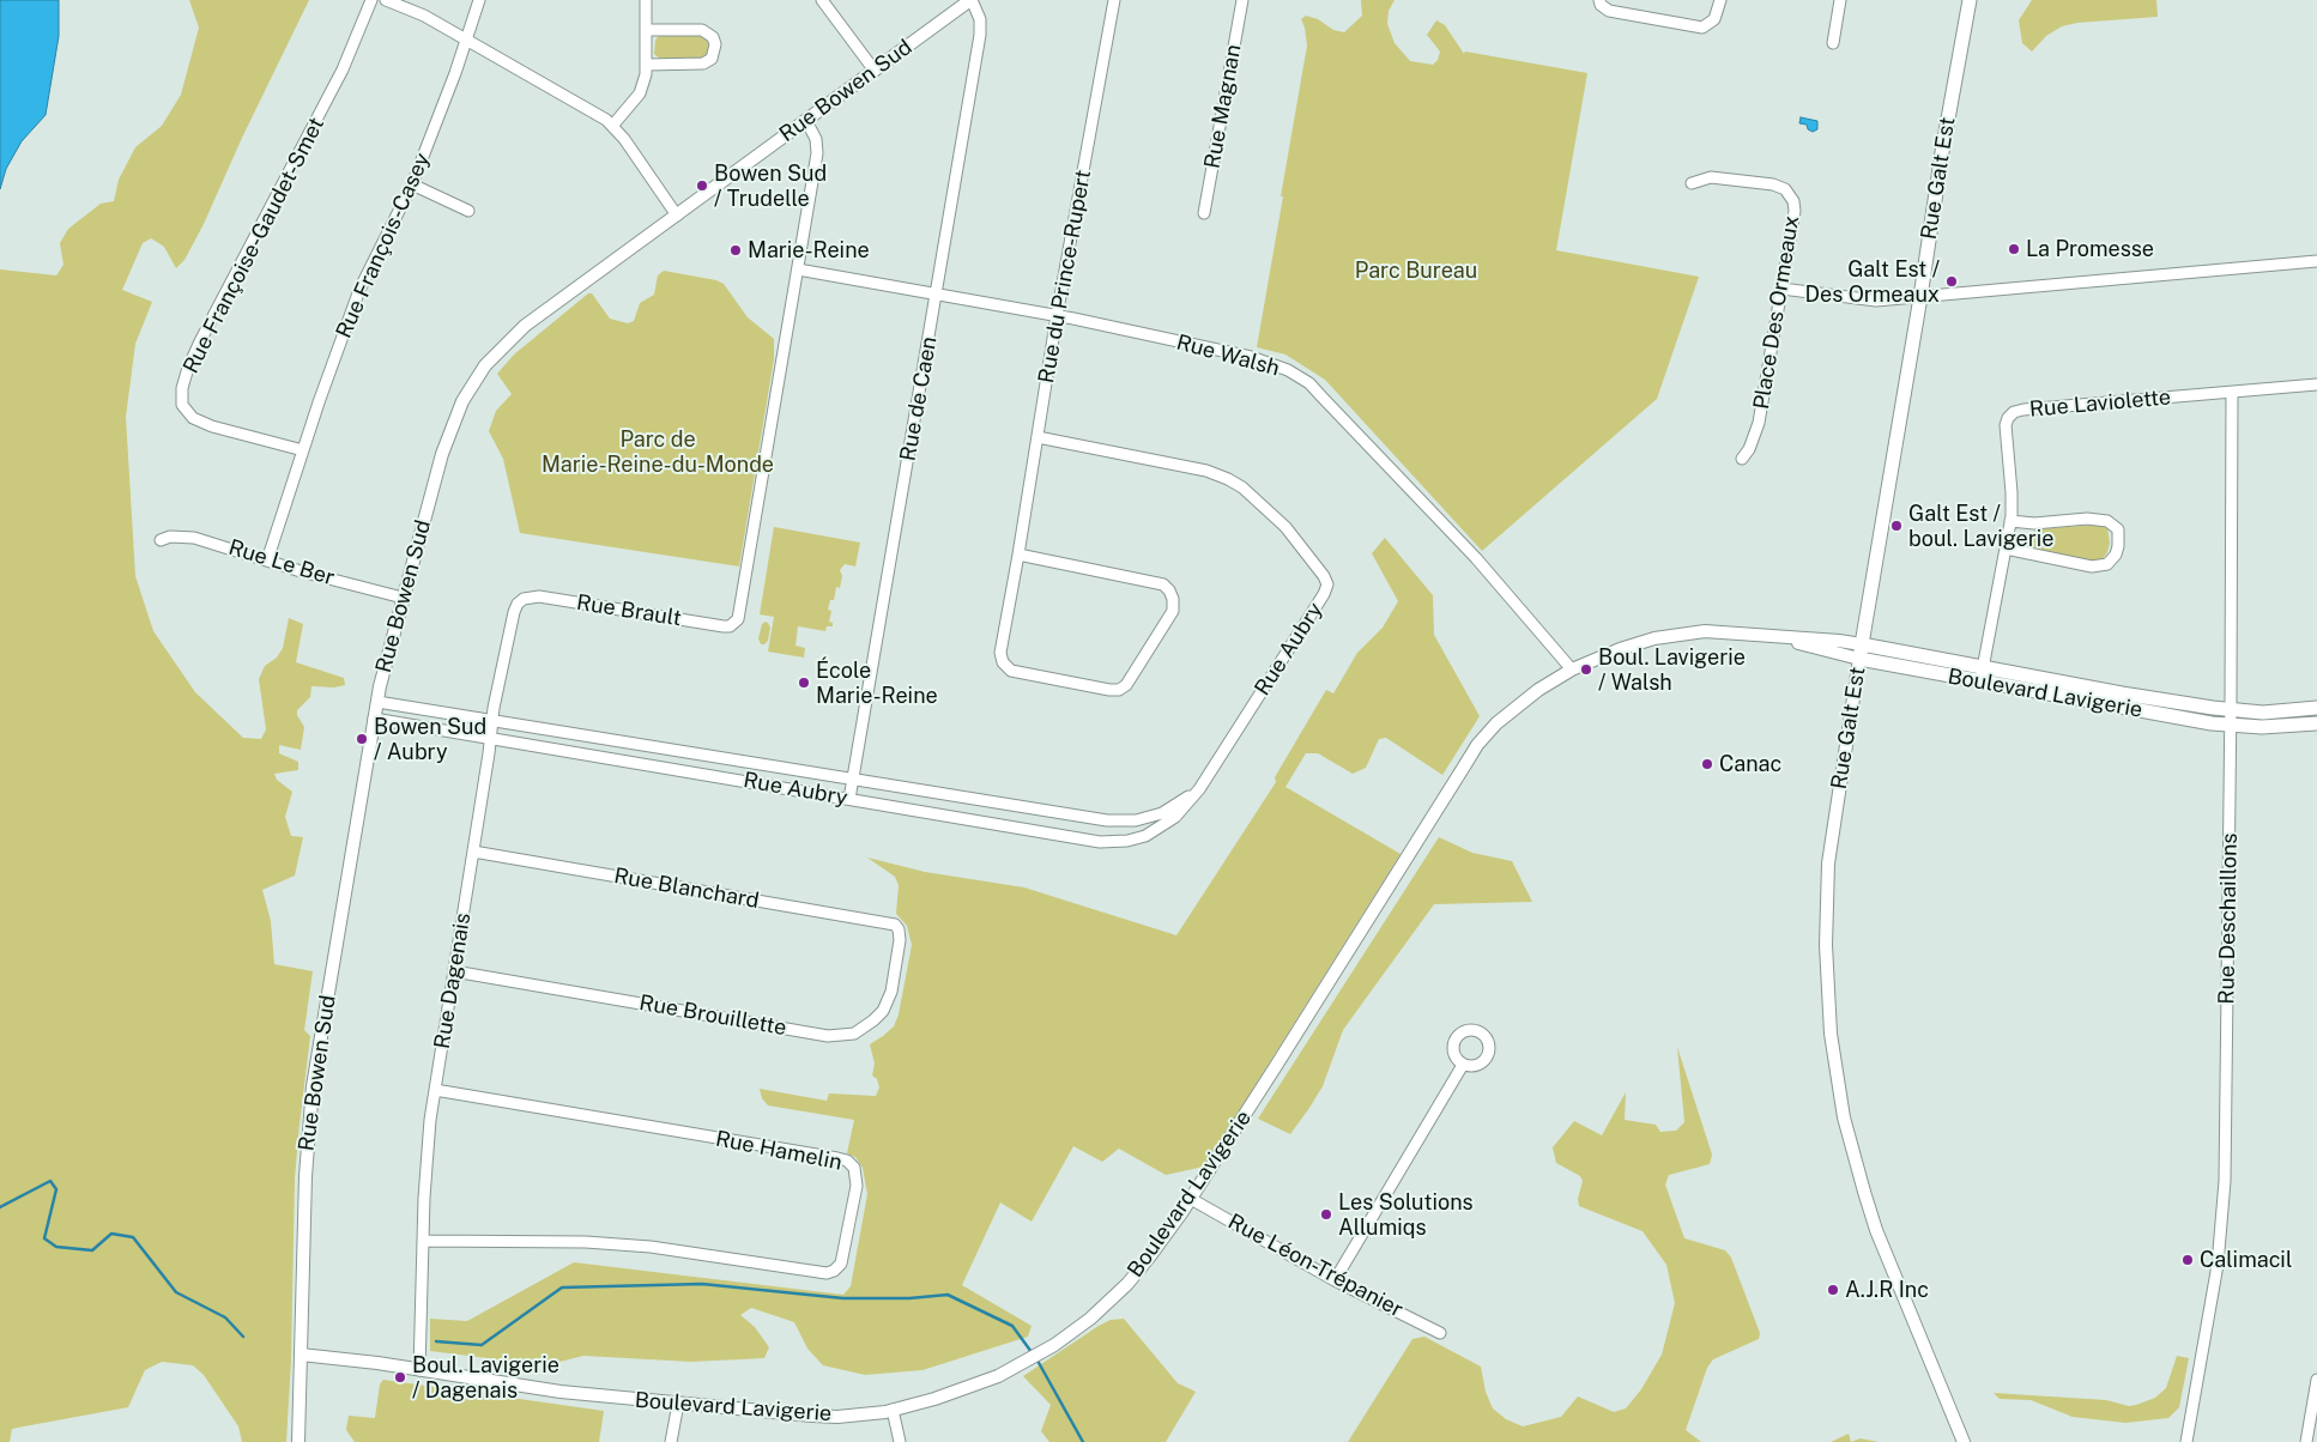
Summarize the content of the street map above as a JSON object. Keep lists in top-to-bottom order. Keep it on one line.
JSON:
{"streets":{"main road":["Rue Galt Est","Boulevard Lavigerie"],"street":["Rue Bowen Sud","Rue Magnan","Rue Françoise-Gaudet-Smet","Rue François-Casey","Rue du Prince-Rupert","Place Des Ormeaux","Rue Walsh","Rue de Caen","Rue Laviolette","Rue Le Ber","Rue Brault","Rue Aubry","Rue Blanchard","Rue Deschaillons","Rue Dagenais","Rue Brouillette","Rue Hamelin","Rue Léon-Trépanier"]},"crossings":[["Rue Bowen Sud","Rue de Caen"],["Rue Bowen Sud","Rue Le Ber"],["Rue Bowen Sud","Rue Aubry"],["Rue Bowen Sud","Boulevard Lavigerie"],["Rue Galt Est","Boulevard Lavigerie"],["Rue Françoise-Gaudet-Smet","Rue François-Casey"],["Rue François-Casey","Rue Le Ber"],["Rue du Prince-Rupert","Rue Walsh"],["Rue du Prince-Rupert","Rue Aubry"],["Rue Walsh","Rue de Caen"],["Rue Walsh","Rue Brault"],["Rue Walsh","Boulevard Lavigerie"],["Rue de Caen","Rue Aubry"],["Rue Laviolette","Boulevard Lavigerie"],["Rue Laviolette","Rue Deschaillons"],["Rue Brault","Rue Dagenais"],["Rue Aubry","Rue Dagenais"],["Boulevard Lavigerie","Rue Deschaillons"],["Boulevard Lavigerie","Rue Dagenais"],["Boulevard Lavigerie","Rue Léon-Trépanier"],["Rue Blanchard","Rue Dagenais"],["Rue Blanchard","Rue Brouillette"],["Rue Dagenais","Rue Brouillette"],["Rue Dagenais","Rue Hamelin"]],"parks":["Parc Bureau","Parc de Marie-Reine-du-Monde"],"places":["Bowen Sud / Trudelle","La Promesse","Marie-Reine","Galt Est / Des Ormeaux","Galt Est / boul. Lavigerie","Boul. Lavigerie / Walsh","École Marie-Reine","Bowen Sud / Aubry","Canac","Les Solutions Allumiqs","Calimacil","A.J.R Inc","Boul. Lavigerie / Dagenais"]}
